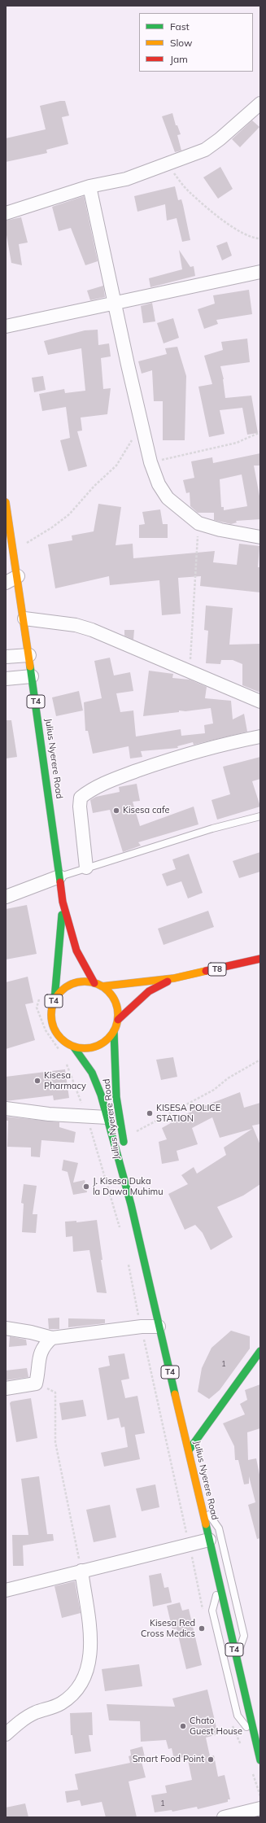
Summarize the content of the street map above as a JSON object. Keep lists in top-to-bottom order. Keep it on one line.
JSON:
{"streets":{"main road":["T4","Julius Nyerere Road","T8"]},"crossings":[["Julius Nyerere Road","T8"]],"places":["Kisesa cafe","Kisesa Pharmacy","KISESA POLICE STATION","J. Kisesa Duka la Dawa Muhimu","Kisesa Red Cross Medics","Chato Guest House","Smart Food Point"],"house_numbers":["1","1"],"legend":["Fast","Slow","Jam"]}
